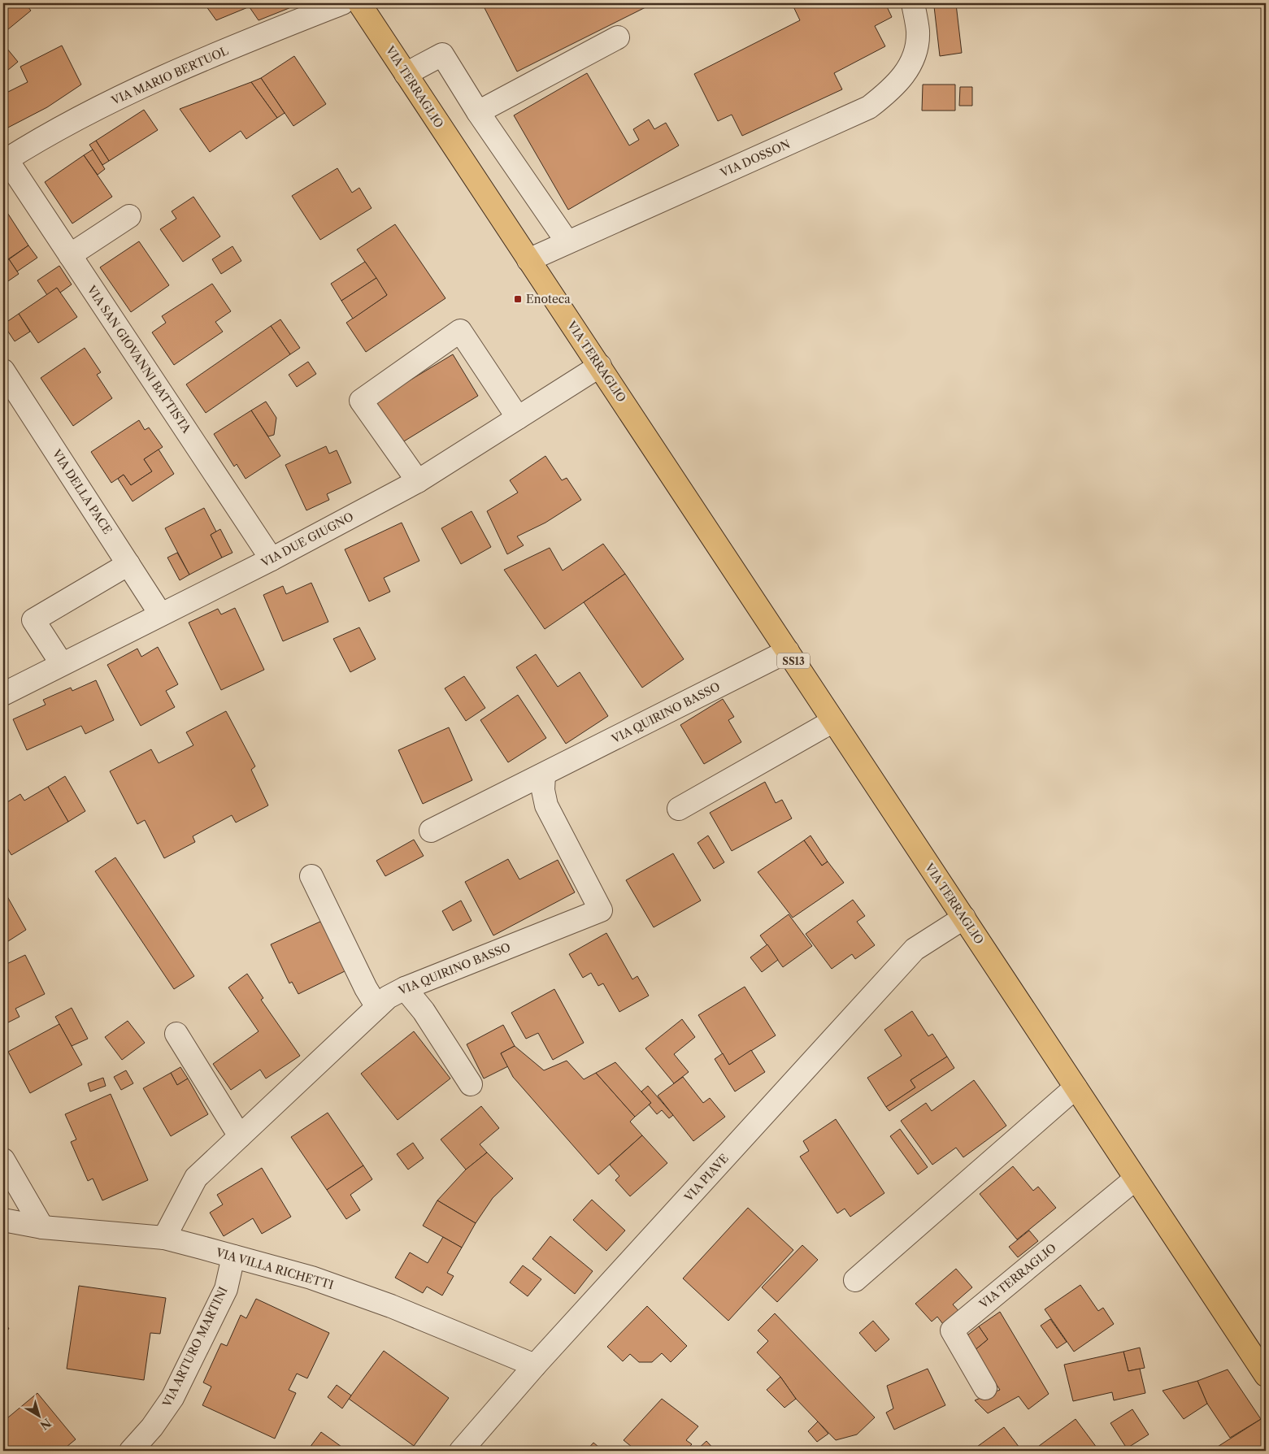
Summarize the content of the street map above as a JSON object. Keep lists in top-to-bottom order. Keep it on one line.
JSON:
{"streets":{"main road":["VIA TERRAGLIO","SS13"],"street":["VIA MARIO BERTUOL","VIA DOSSON","VIA SAN GIOVANNI BATTISTA","VIA DELLA PACE","VIA DUE GIUGNO","VIA QUIRINO BASSO","VIA PIAVE","VIA VILLA RICHETTI","VIA ARTURO MARTINI"]},"crossings":[["VIA MARIO BERTUOL","VIA SAN GIOVANNI BATTISTA"],["VIA TERRAGLIO","VIA DOSSON"],["VIA TERRAGLIO","VIA DUE GIUGNO"],["VIA TERRAGLIO","VIA QUIRINO BASSO"],["VIA TERRAGLIO","VIA PIAVE"],["VIA SAN GIOVANNI BATTISTA","VIA DUE GIUGNO"],["VIA DELLA PACE","VIA DUE GIUGNO"],["VIA QUIRINO BASSO","VIA VILLA RICHETTI"],["VIA PIAVE","VIA VILLA RICHETTI"],["VIA VILLA RICHETTI","VIA ARTURO MARTINI"]],"places":{"transit":["Enoteca"]},"north":"bottom right"}
